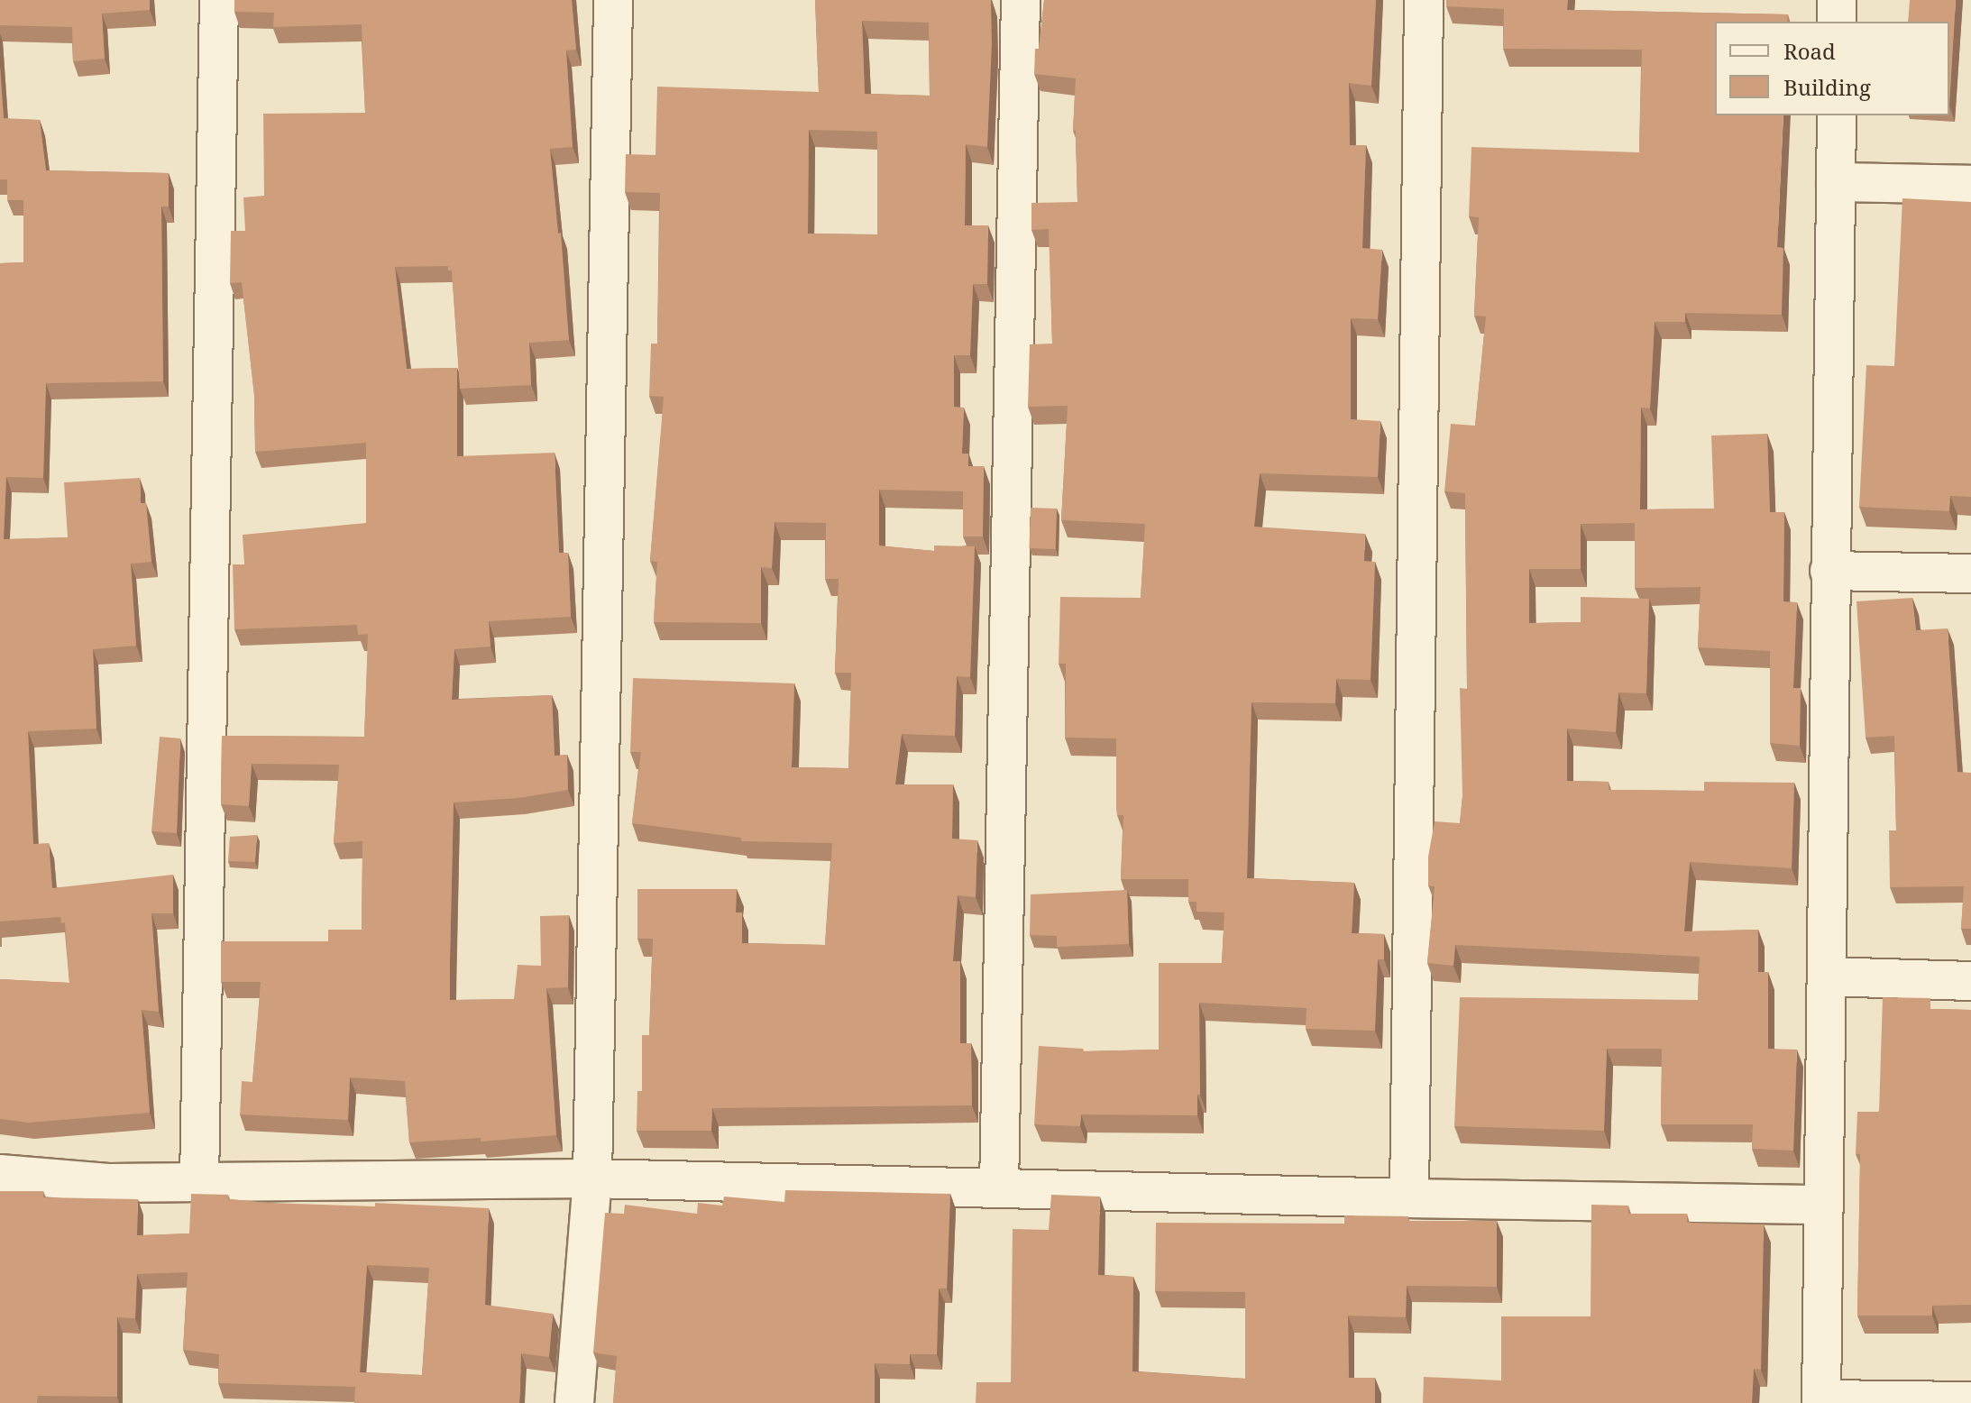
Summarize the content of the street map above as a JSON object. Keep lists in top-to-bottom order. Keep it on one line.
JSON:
{"legend":["Road","Building"]}
